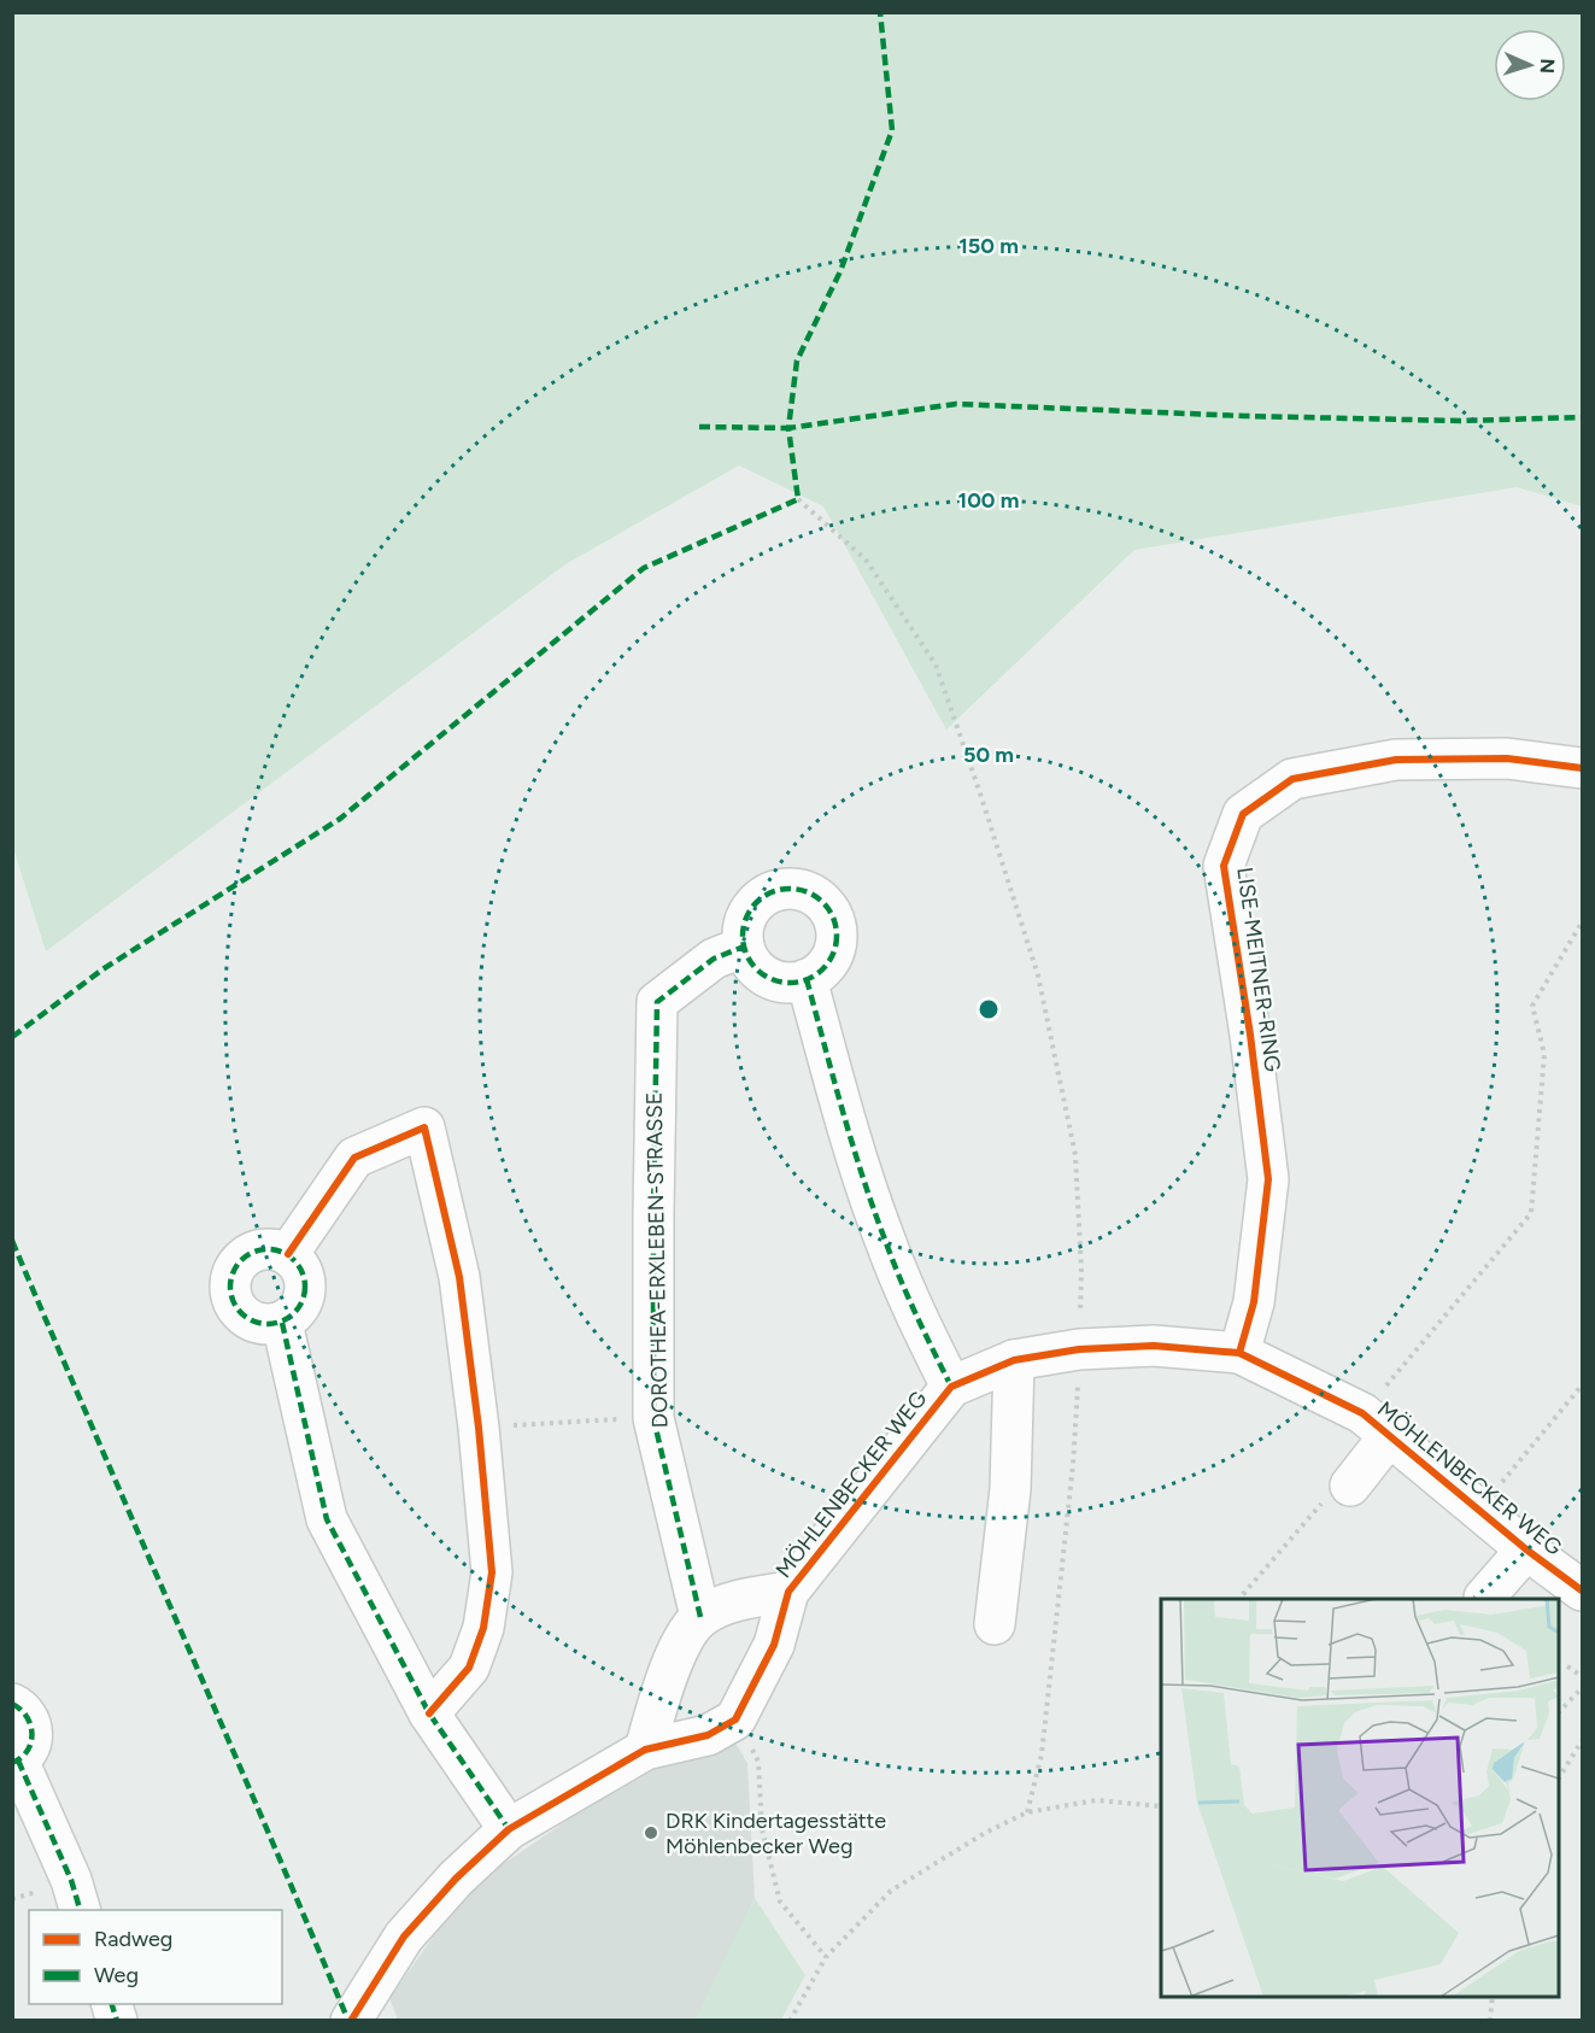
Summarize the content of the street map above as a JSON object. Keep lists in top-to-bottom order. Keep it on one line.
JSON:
{"streets":{"street":["LISE-MEITNER-RING","DOROTHEA-ERXLEBEN-STRASSE","MÖHLENBECKER WEG"]},"crossings":[["LISE-MEITNER-RING","MÖHLENBECKER WEG"],["DOROTHEA-ERXLEBEN-STRASSE","MÖHLENBECKER WEG"]],"places":["DRK Kindertagesstätte Möhlenbecker Weg"],"legend":["Radweg","Weg"],"north":"right","rings":["150 m","100 m","50 m"]}
